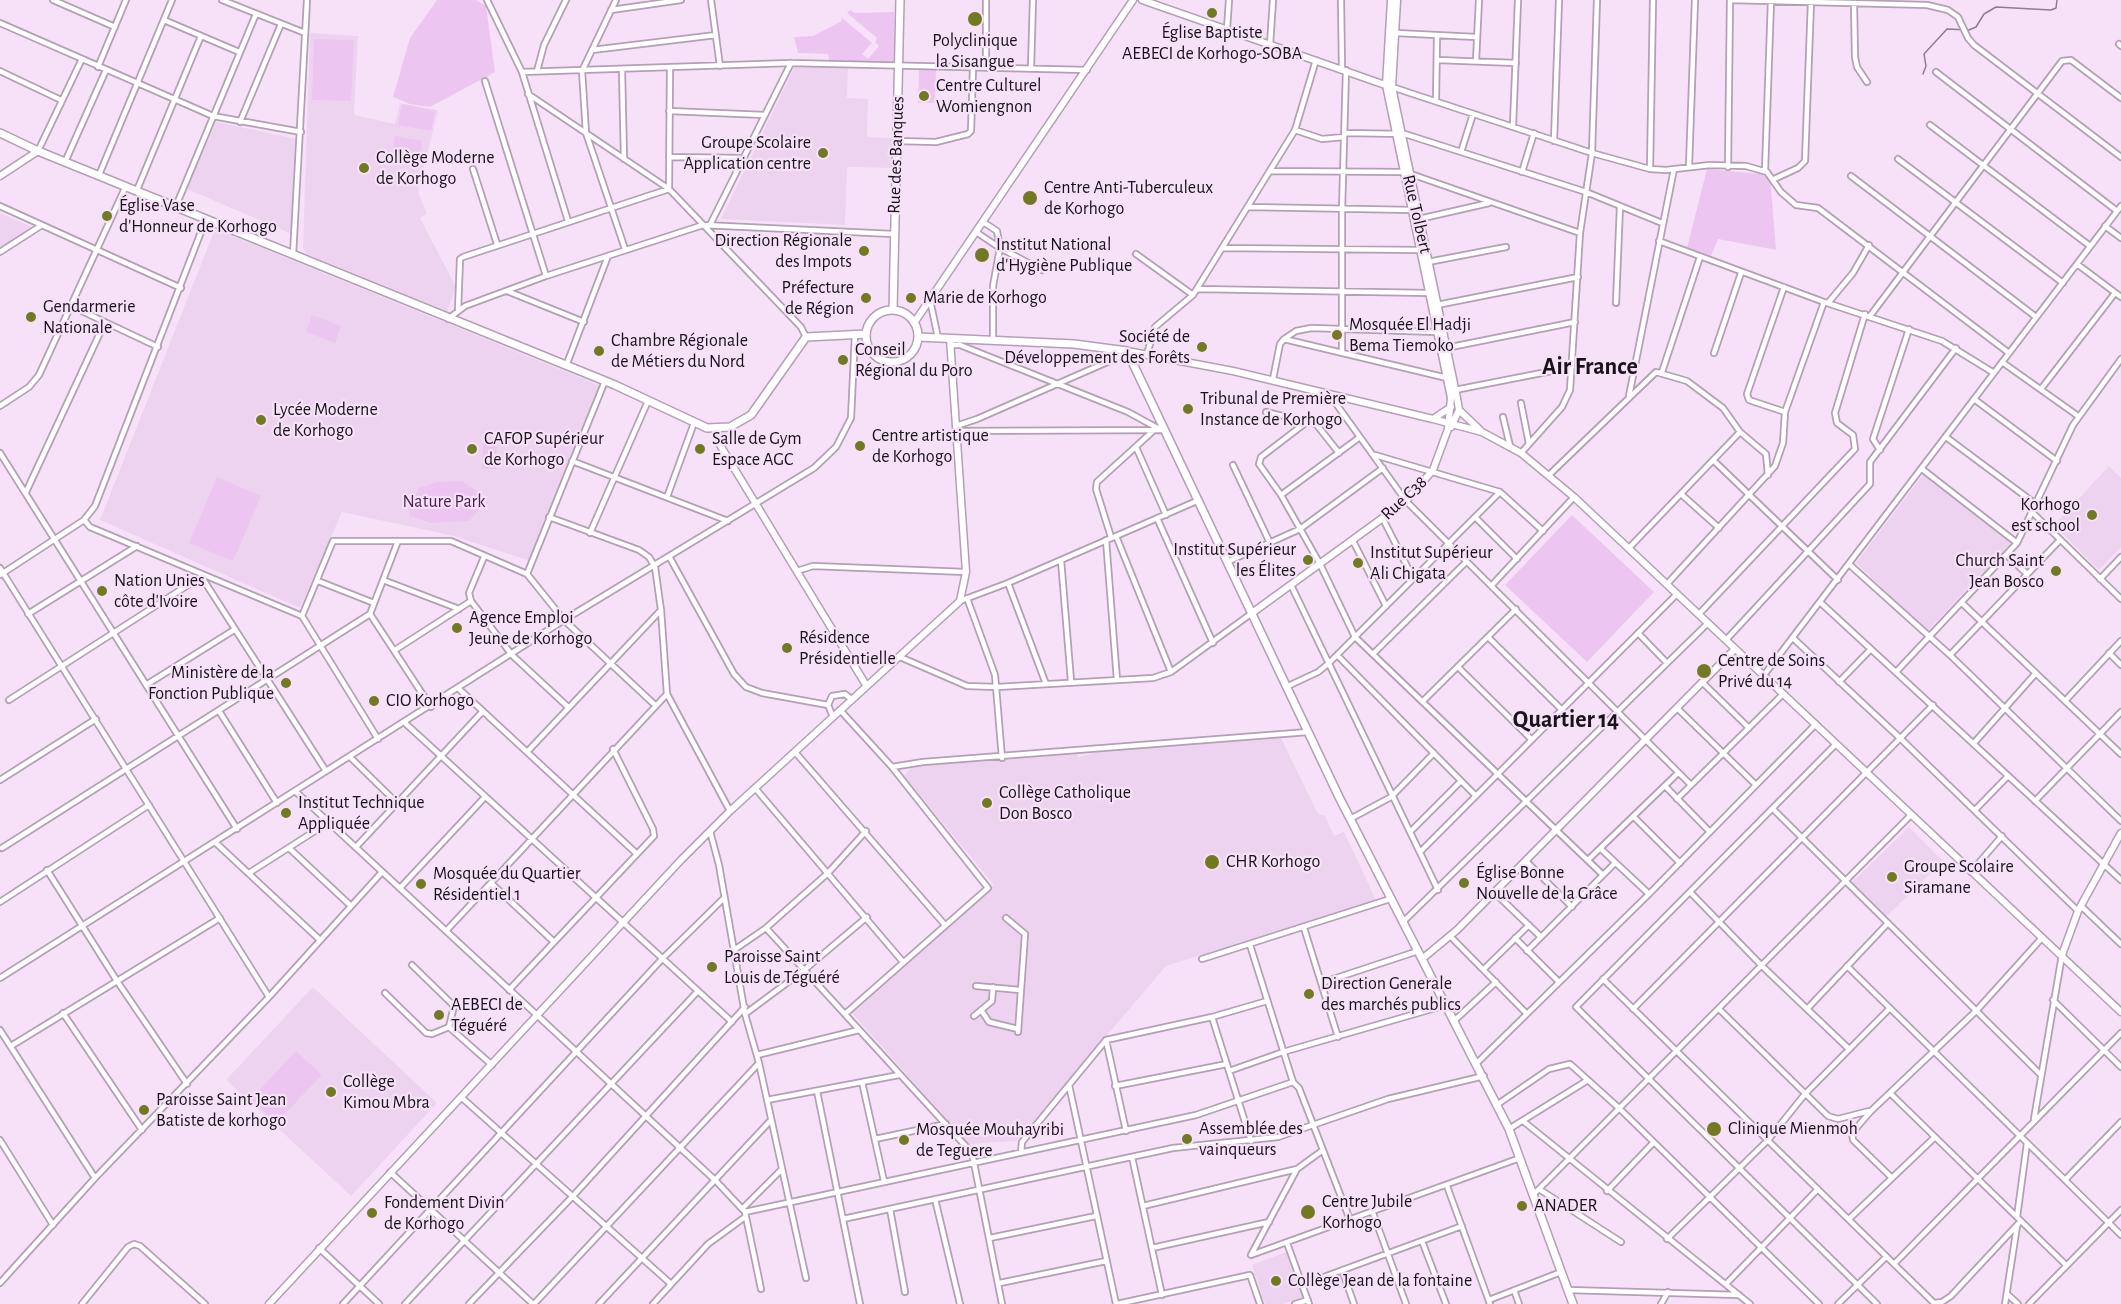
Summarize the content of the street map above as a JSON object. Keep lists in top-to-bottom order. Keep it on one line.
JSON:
{"streets":{"main road":["Rue des Banques"],"street":["Rue Tolbert","Rue C38"]},"crossings":[["Rue Tolbert","Rue C38"]],"districts":["Air France","Quartier 14"],"parks":["Nature Park"],"places":["Église Baptiste AEBECI de Korhogo-SOBA","Polyclinique la Sisangue","Centre Culturel Womiengnon","Groupe Scolaire Application centre","Collège Moderne de Korhogo","Centre Anti-Tuberculeux de Korhogo","Église Vase d'Honneur de Korhogo","Direction Régionale des Impots","Institut National d'Hygiène Publique","Préfecture de Région","Marie de Korhogo","Gendarmerie Nationale","Mosquée El Hadji Bema Tiemoko","Société de Développement des Forêts","Chambre Régionale de Métiers du Nord","Conseil Régional du Poro","Tribunal de Première Instance de Korhogo","Lycée Moderne de Korhogo","Centre artistique de Korhogo","CAFOP Supérieur de Korhogo","Salle de Gym Espace AGC","Korhogo est school","Institut Supérieur les Élites","Institut Supérieur Ali Chigata","Church Saint Jean Bosco","Nation Unies côte d'Ivoire","Agence Emploi Jeune de Korhogo","Résidence Présidentielle","Centre de Soins Privé du 14","Ministère de la Fonction Publique","CIO Korhogo","Collège Catholique Don Bosco","Institut Technique Appliquée","CHR Korhogo","Groupe Scolaire Siramane","Église Bonne Nouvelle de la Grâce","Mosquée du Quartier Résidentiel 1","Paroisse Saint Louis de Téguéré","Direction Generale des marchés publics","AEBECI de Téguéré","Collège Kimou Mbra","Paroisse Saint Jean Batiste de korhogo","Clinique Mienmoh","Assemblée des vainqueurs","Mosquée Mouhayribi de Teguere","ANADER","Centre Jubile Korhogo","Fondement Divin de Korhogo","Collège Jean de la fontaine"]}
